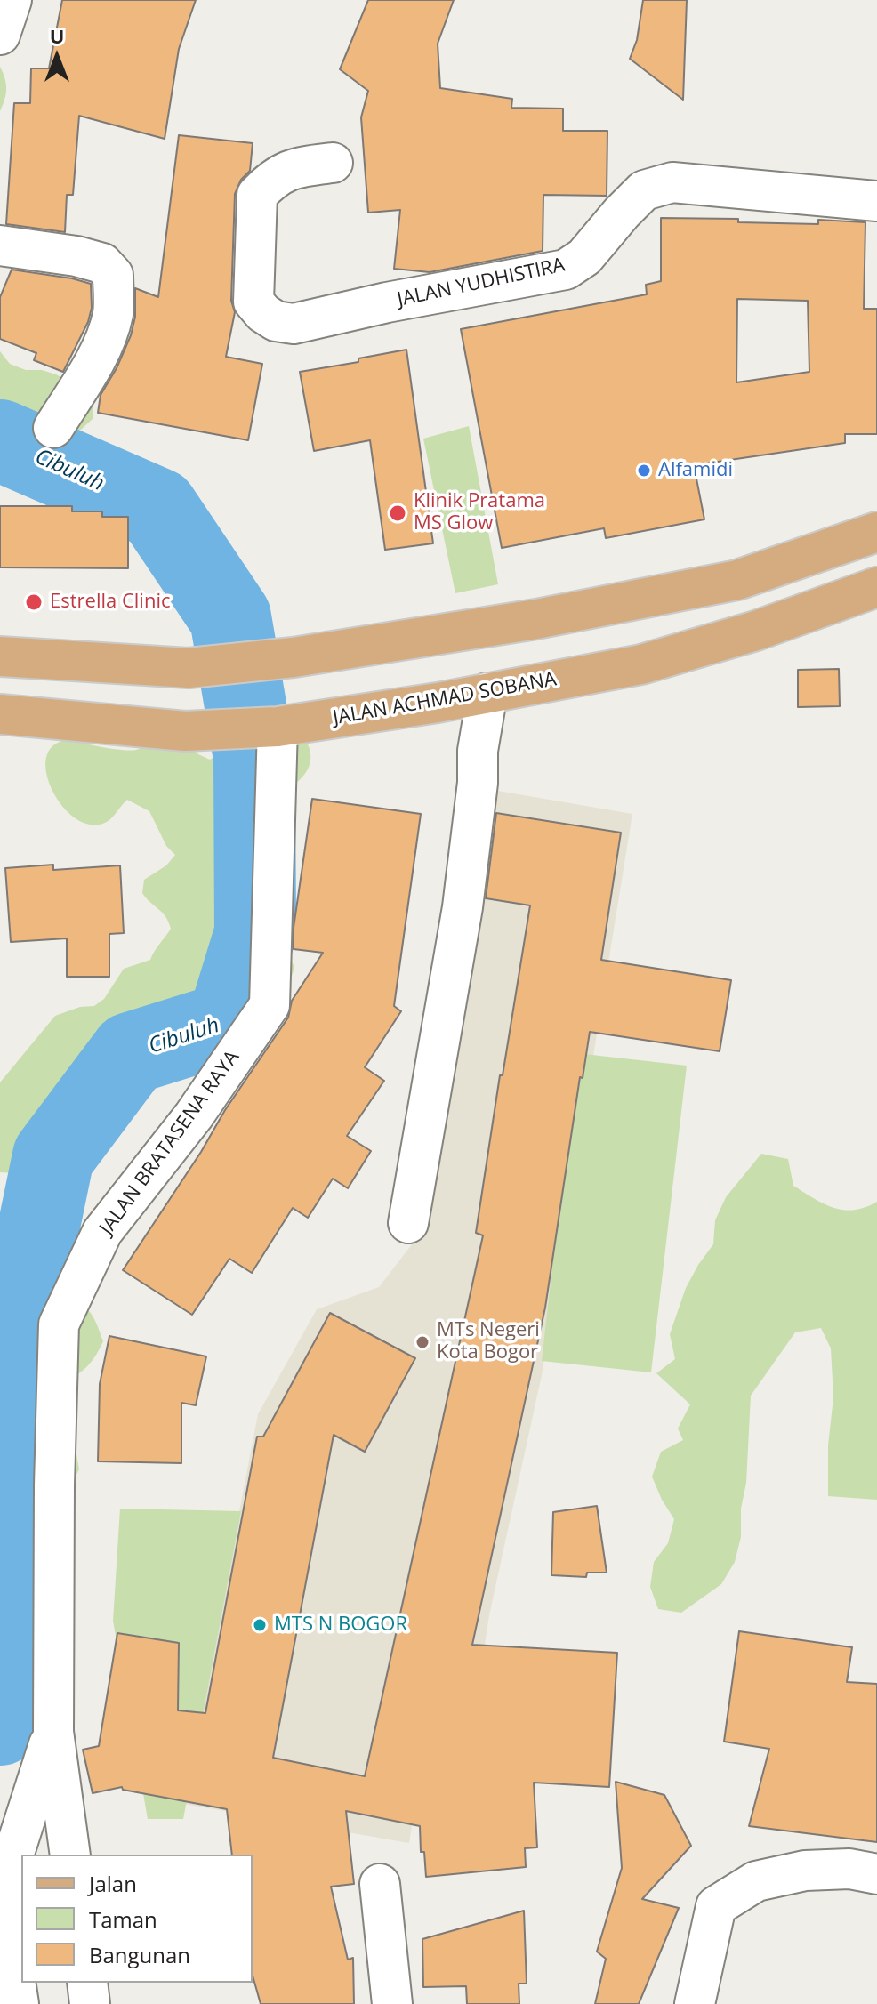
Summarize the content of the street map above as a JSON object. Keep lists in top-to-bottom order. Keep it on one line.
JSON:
{"streets":{"main road":["JALAN ACHMAD SOBANA"],"street":["JALAN YUDHISTIRA","JALAN BRATASENA RAYA"]},"crossings":[["JALAN ACHMAD SOBANA","JALAN BRATASENA RAYA"]],"water":["Cibuluh"],"places":["Alfamidi","Klinik Pratama MS Glow","Estrella Clinic","MTs Negeri Kota Bogor","MTS N BOGOR"],"legend":["Jalan","Taman","Bangunan"],"north":"top"}
